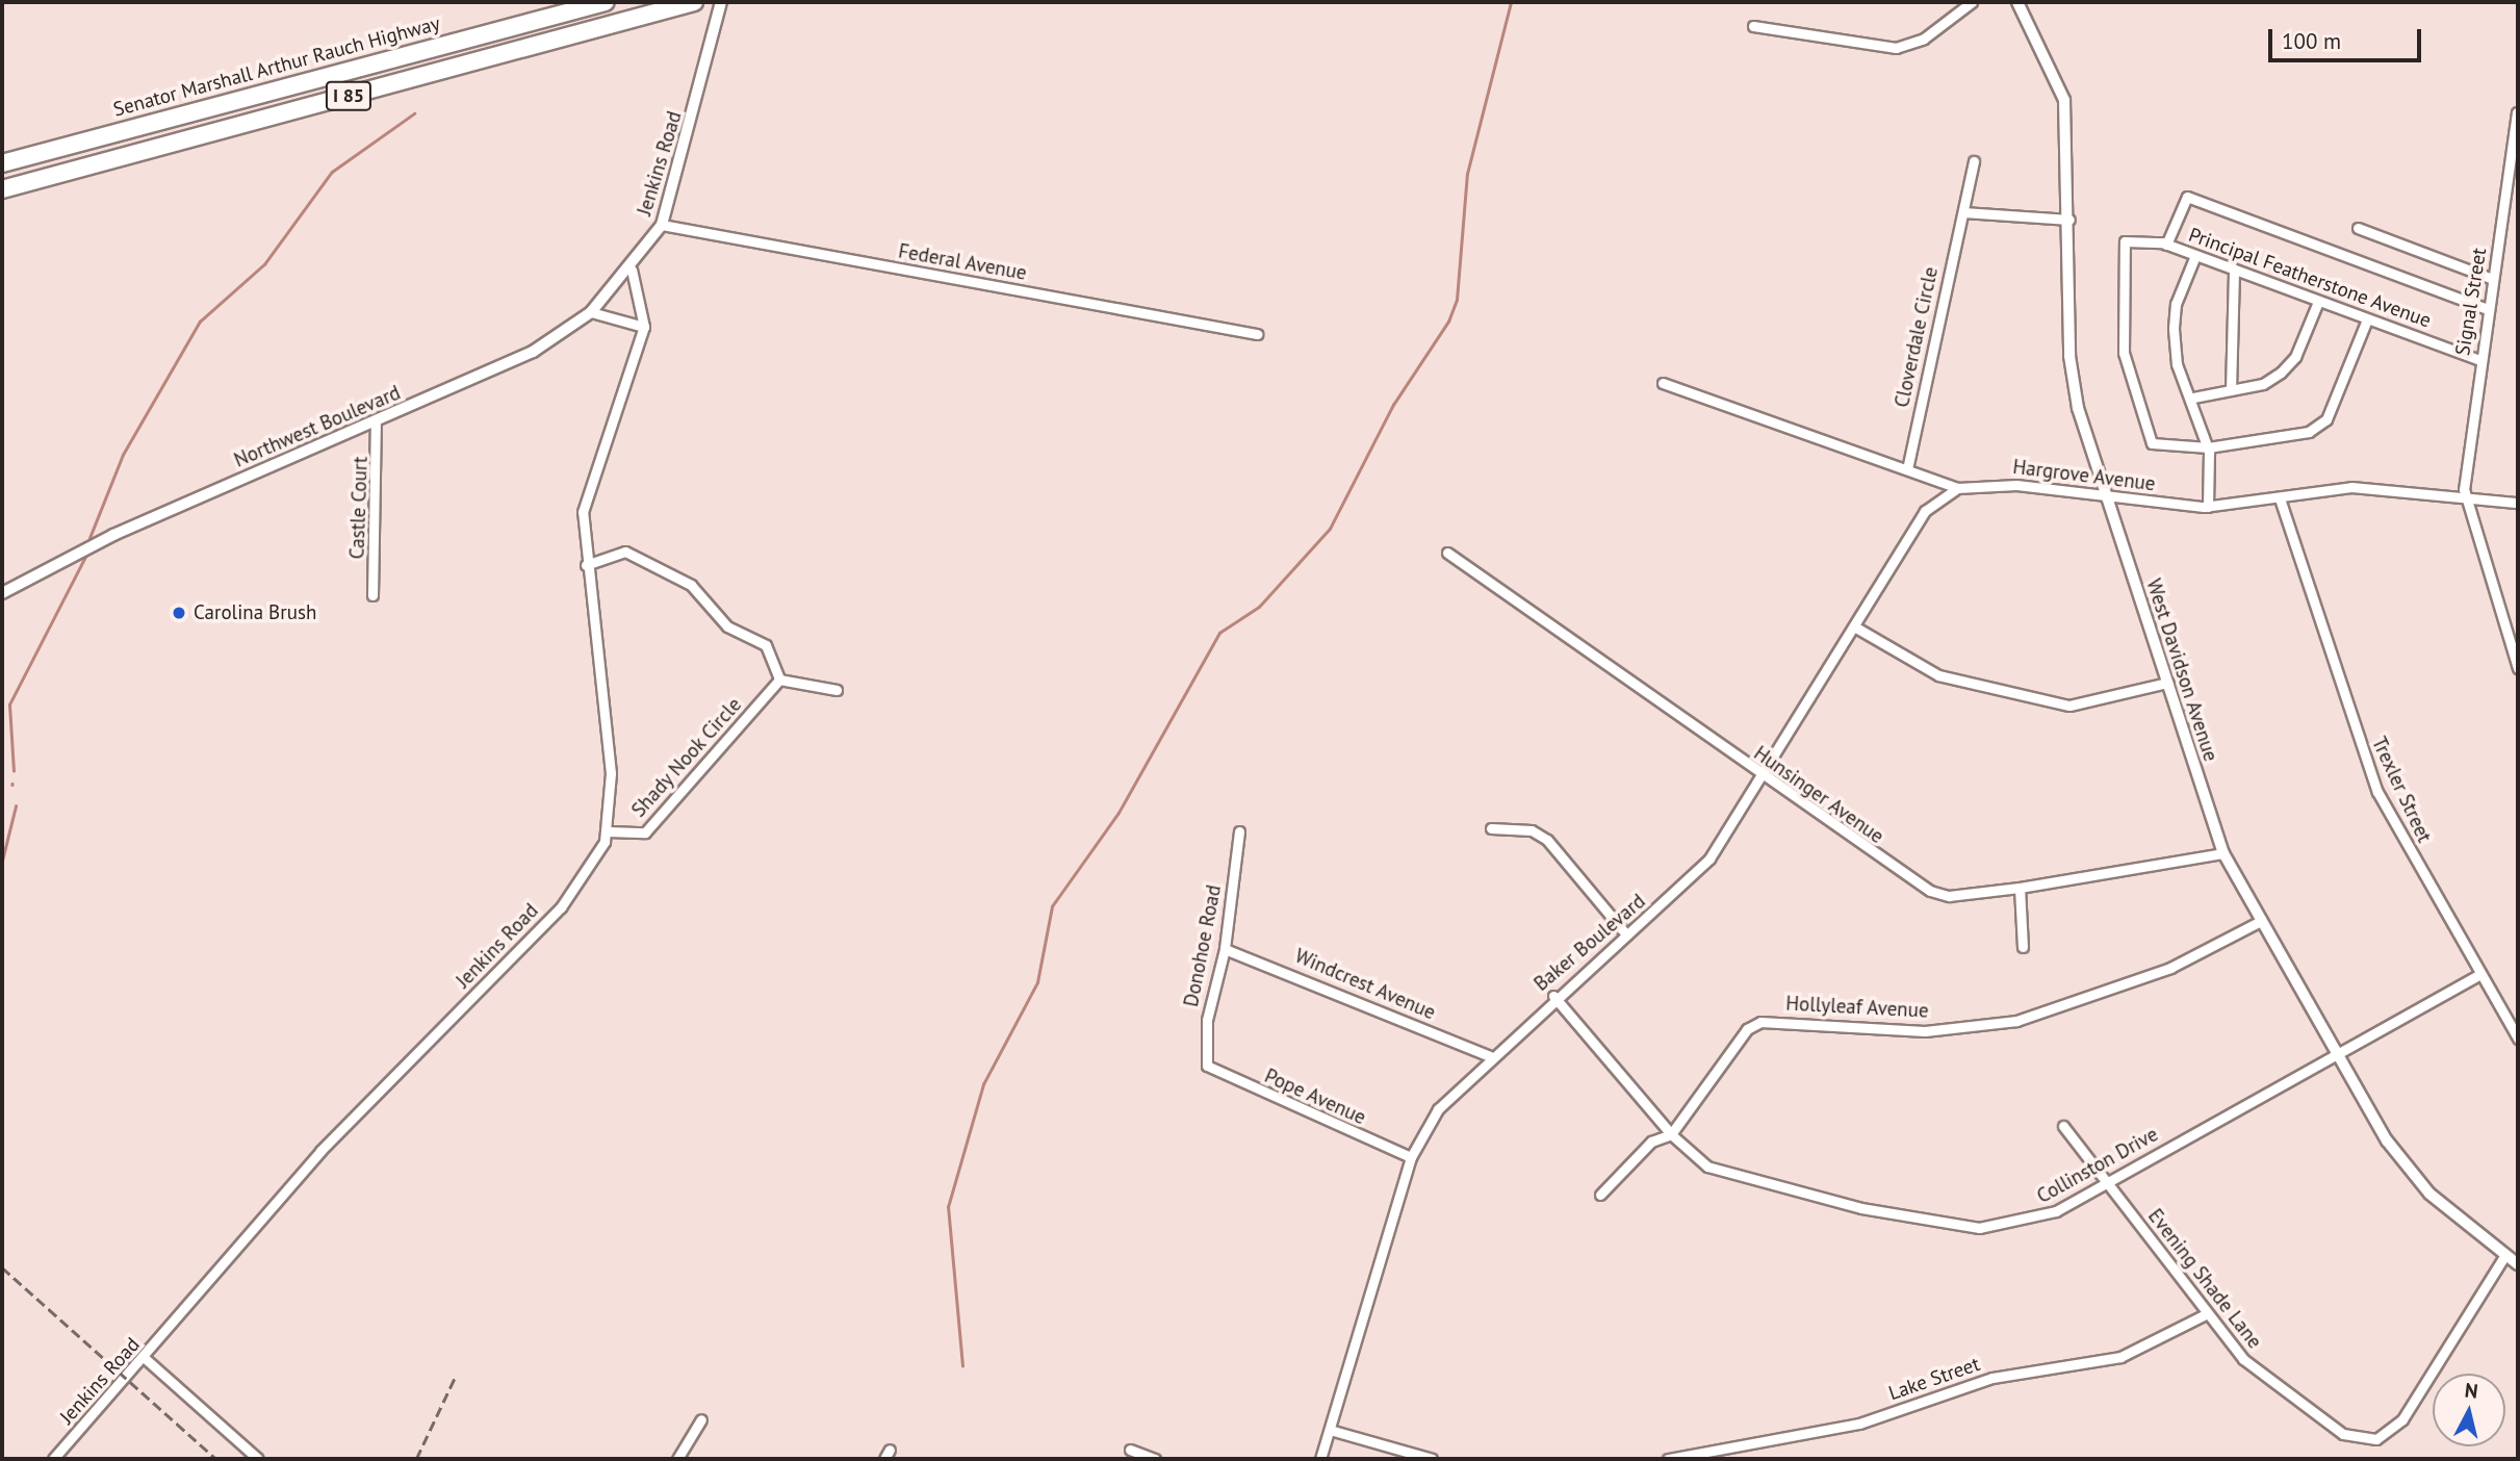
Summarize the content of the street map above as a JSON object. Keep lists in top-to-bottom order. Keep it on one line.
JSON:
{"streets":{"highway":["Senator Marshall Arthur Rauch Highway","I 85"],"street":["Jenkins Road","Federal Avenue","Principal Featherstone Avenue","Signal Street","Cloverdale Circle","Northwest Boulevard","Hargrove Avenue","Castle Court","West Davidson Avenue","Shady Nook Circle","Trexler Street","Hunsinger Avenue","Baker Boulevard","Donohoe Road","Windcrest Avenue","Hollyleaf Avenue","Pope Avenue","Collinston Drive","Evening Shade Lane","Lake Street"]},"crossings":[["Jenkins Road","Federal Avenue"],["Jenkins Road","Northwest Boulevard"],["Jenkins Road","Shady Nook Circle"],["Principal Featherstone Avenue","Signal Street"],["Signal Street","Hargrove Avenue"],["Cloverdale Circle","Hargrove Avenue"],["Northwest Boulevard","Castle Court"],["Hargrove Avenue","West Davidson Avenue"],["Hargrove Avenue","Trexler Street"],["Hargrove Avenue","Baker Boulevard"],["West Davidson Avenue","Hunsinger Avenue"],["West Davidson Avenue","Hollyleaf Avenue"],["West Davidson Avenue","Collinston Drive"],["West Davidson Avenue","Evening Shade Lane"],["Trexler Street","Collinston Drive"],["Hunsinger Avenue","Baker Boulevard"],["Baker Boulevard","Windcrest Avenue"],["Baker Boulevard","Pope Avenue"],["Baker Boulevard","Collinston Drive"],["Donohoe Road","Windcrest Avenue"],["Donohoe Road","Pope Avenue"],["Hollyleaf Avenue","Collinston Drive"],["Collinston Drive","Evening Shade Lane"],["Evening Shade Lane","Lake Street"]],"places":["Carolina Brush"],"scale_bar":"100 m","north":"top"}
